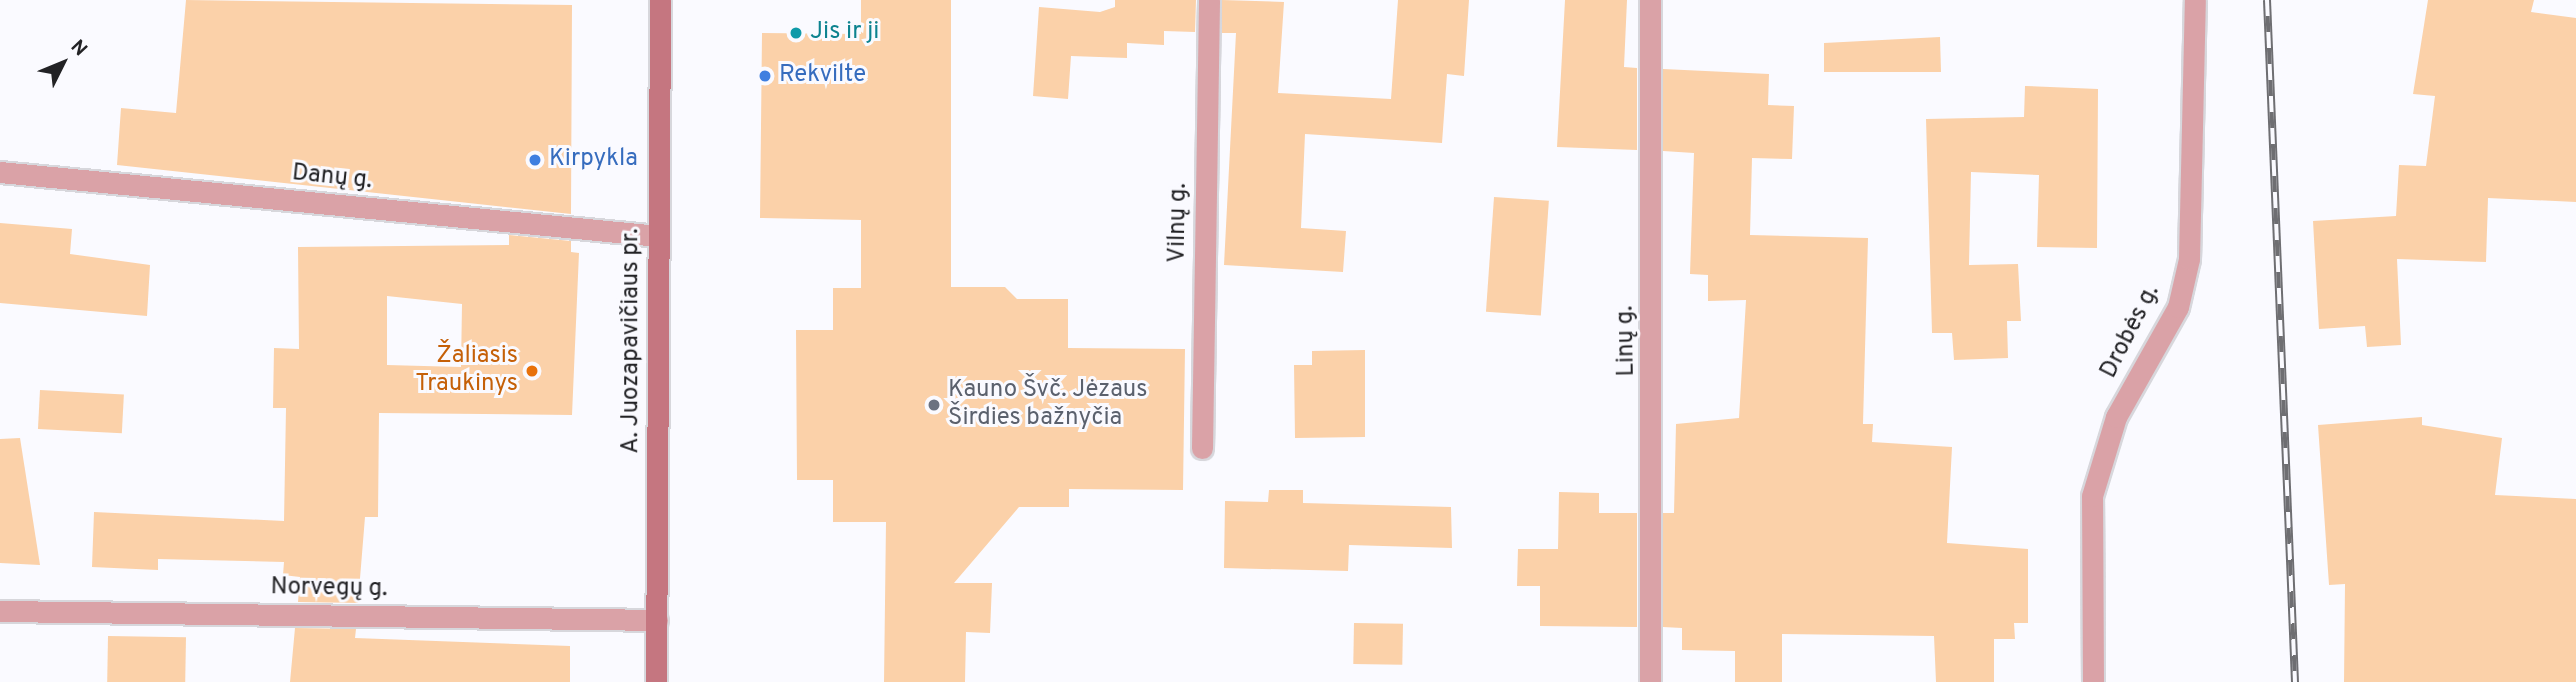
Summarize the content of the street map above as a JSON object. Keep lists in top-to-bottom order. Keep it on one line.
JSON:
{"streets":{"main road":["A. Juozapavičiaus pr."],"street":["Danų g.","Vilnų g.","Drobės g.","Linų g.","Norvegų g."]},"crossings":[["Danų g.","A. Juozapavičiaus pr."],["A. Juozapavičiaus pr.","Norvegų g."]],"places":["Jis ir ji","Rekvilte","Kirpykla","Žaliasis Traukinys","Kauno Švč. Jėzaus Širdies bažnyčia"],"north":"top right"}
